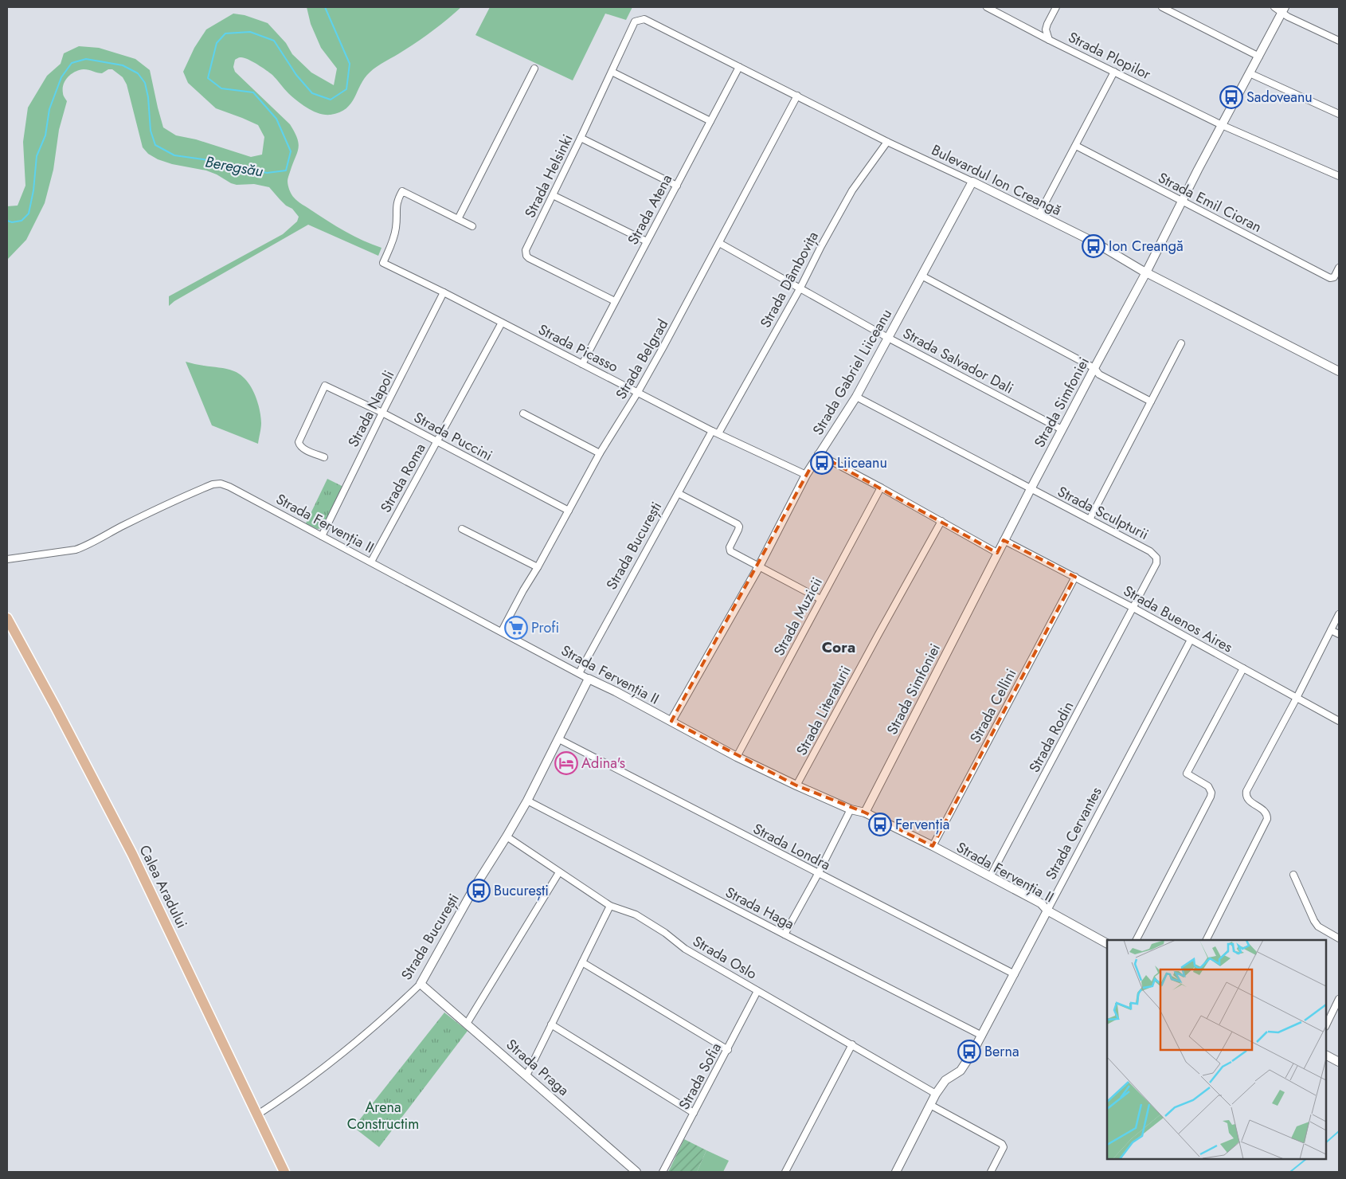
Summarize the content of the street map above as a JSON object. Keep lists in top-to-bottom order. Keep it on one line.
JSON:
{"streets":{"main road":["Calea Aradului"],"street":["Strada Plopilor","Strada Helsinki","Bulevardul Ion Creangă","Strada Emil Cioran","Strada Atena","Strada Dâmbovița","Strada Picasso","Strada Belgrad","Strada Salvador Dali","Strada Gabriel Liiceanu","Strada Simfoniei","Strada Napoli","Strada Puccini","Strada Roma","Strada Sculpturii","Strada Fervenția II","Strada București","Strada Muzicii","Strada Buenos Aires","Strada Cellini","Strada Literaturii","Strada Rodin","Strada Cervantes","Strada Londra","Strada Haga","Strada Oslo","Strada Praga","Strada Sofia"]},"crossings":[["Strada Plopilor","Strada Simfoniei"],["Strada Helsinki","Bulevardul Ion Creangă"],["Strada Helsinki","Strada Atena"],["Bulevardul Ion Creangă","Strada Atena"],["Bulevardul Ion Creangă","Strada Dâmbovița"],["Bulevardul Ion Creangă","Strada Belgrad"],["Bulevardul Ion Creangă","Strada Gabriel Liiceanu"],["Bulevardul Ion Creangă","Strada Simfoniei"],["Strada Emil Cioran","Strada Simfoniei"],["Strada Atena","Strada Picasso"],["Strada Dâmbovița","Strada Picasso"],["Strada Dâmbovița","Strada Salvador Dali"],["Strada Picasso","Strada Belgrad"],["Strada Picasso","Strada Gabriel Liiceanu"],["Strada Picasso","Strada Napoli"],["Strada Picasso","Strada Roma"],["Strada Picasso","Strada București"],["Strada Belgrad","Strada Salvador Dali"],["Strada Belgrad","Strada Puccini"],["Strada Belgrad","Strada Fervenția II"],["Strada Salvador Dali","Strada Gabriel Liiceanu"],["Strada Salvador Dali","Strada Simfoniei"],["Strada Gabriel Liiceanu","Strada Sculpturii"],["Strada Gabriel Liiceanu","Strada Fervenția II"],["Strada Simfoniei","Strada Sculpturii"],["Strada Simfoniei","Strada Fervenția II"],["Strada Simfoniei","Strada Buenos Aires"],["Strada Napoli","Strada Puccini"],["Strada Napoli","Strada Fervenția II"],["Strada Puccini","Strada Roma"],["Strada Roma","Strada Fervenția II"],["Strada Sculpturii","Strada Buenos Aires"],["Strada Sculpturii","Strada Rodin"],["Strada Fervenția II","Strada București"],["Strada Fervenția II","Strada Muzicii"],["Strada Fervenția II","Strada Cellini"],["Strada Fervenția II","Strada Literaturii"],["Strada Fervenția II","Strada Rodin"],["Strada Fervenția II","Strada Cervantes"],["Strada București","Strada Londra"],["Strada București","Calea Aradului"],["Strada București","Strada Haga"],["Strada București","Strada Oslo"],["Strada București","Strada Praga"],["Strada Buenos Aires","Strada Cellini"],["Strada Buenos Aires","Strada Rodin"],["Strada Buenos Aires","Strada Cervantes"],["Strada Cervantes","Strada Londra"],["Strada Cervantes","Strada Haga"],["Strada Cervantes","Strada Oslo"],["Strada Oslo","Strada Sofia"]],"districts":["Cora"],"water":["Beregsău"],"parks":["Arena Constructim"],"places":{"bus stop":["Sadoveanu","Ion Creangă","Liiceanu","Fervenția","București","Berna"],"supermarket":["Profi"],"hotel":["Adina's"]}}
